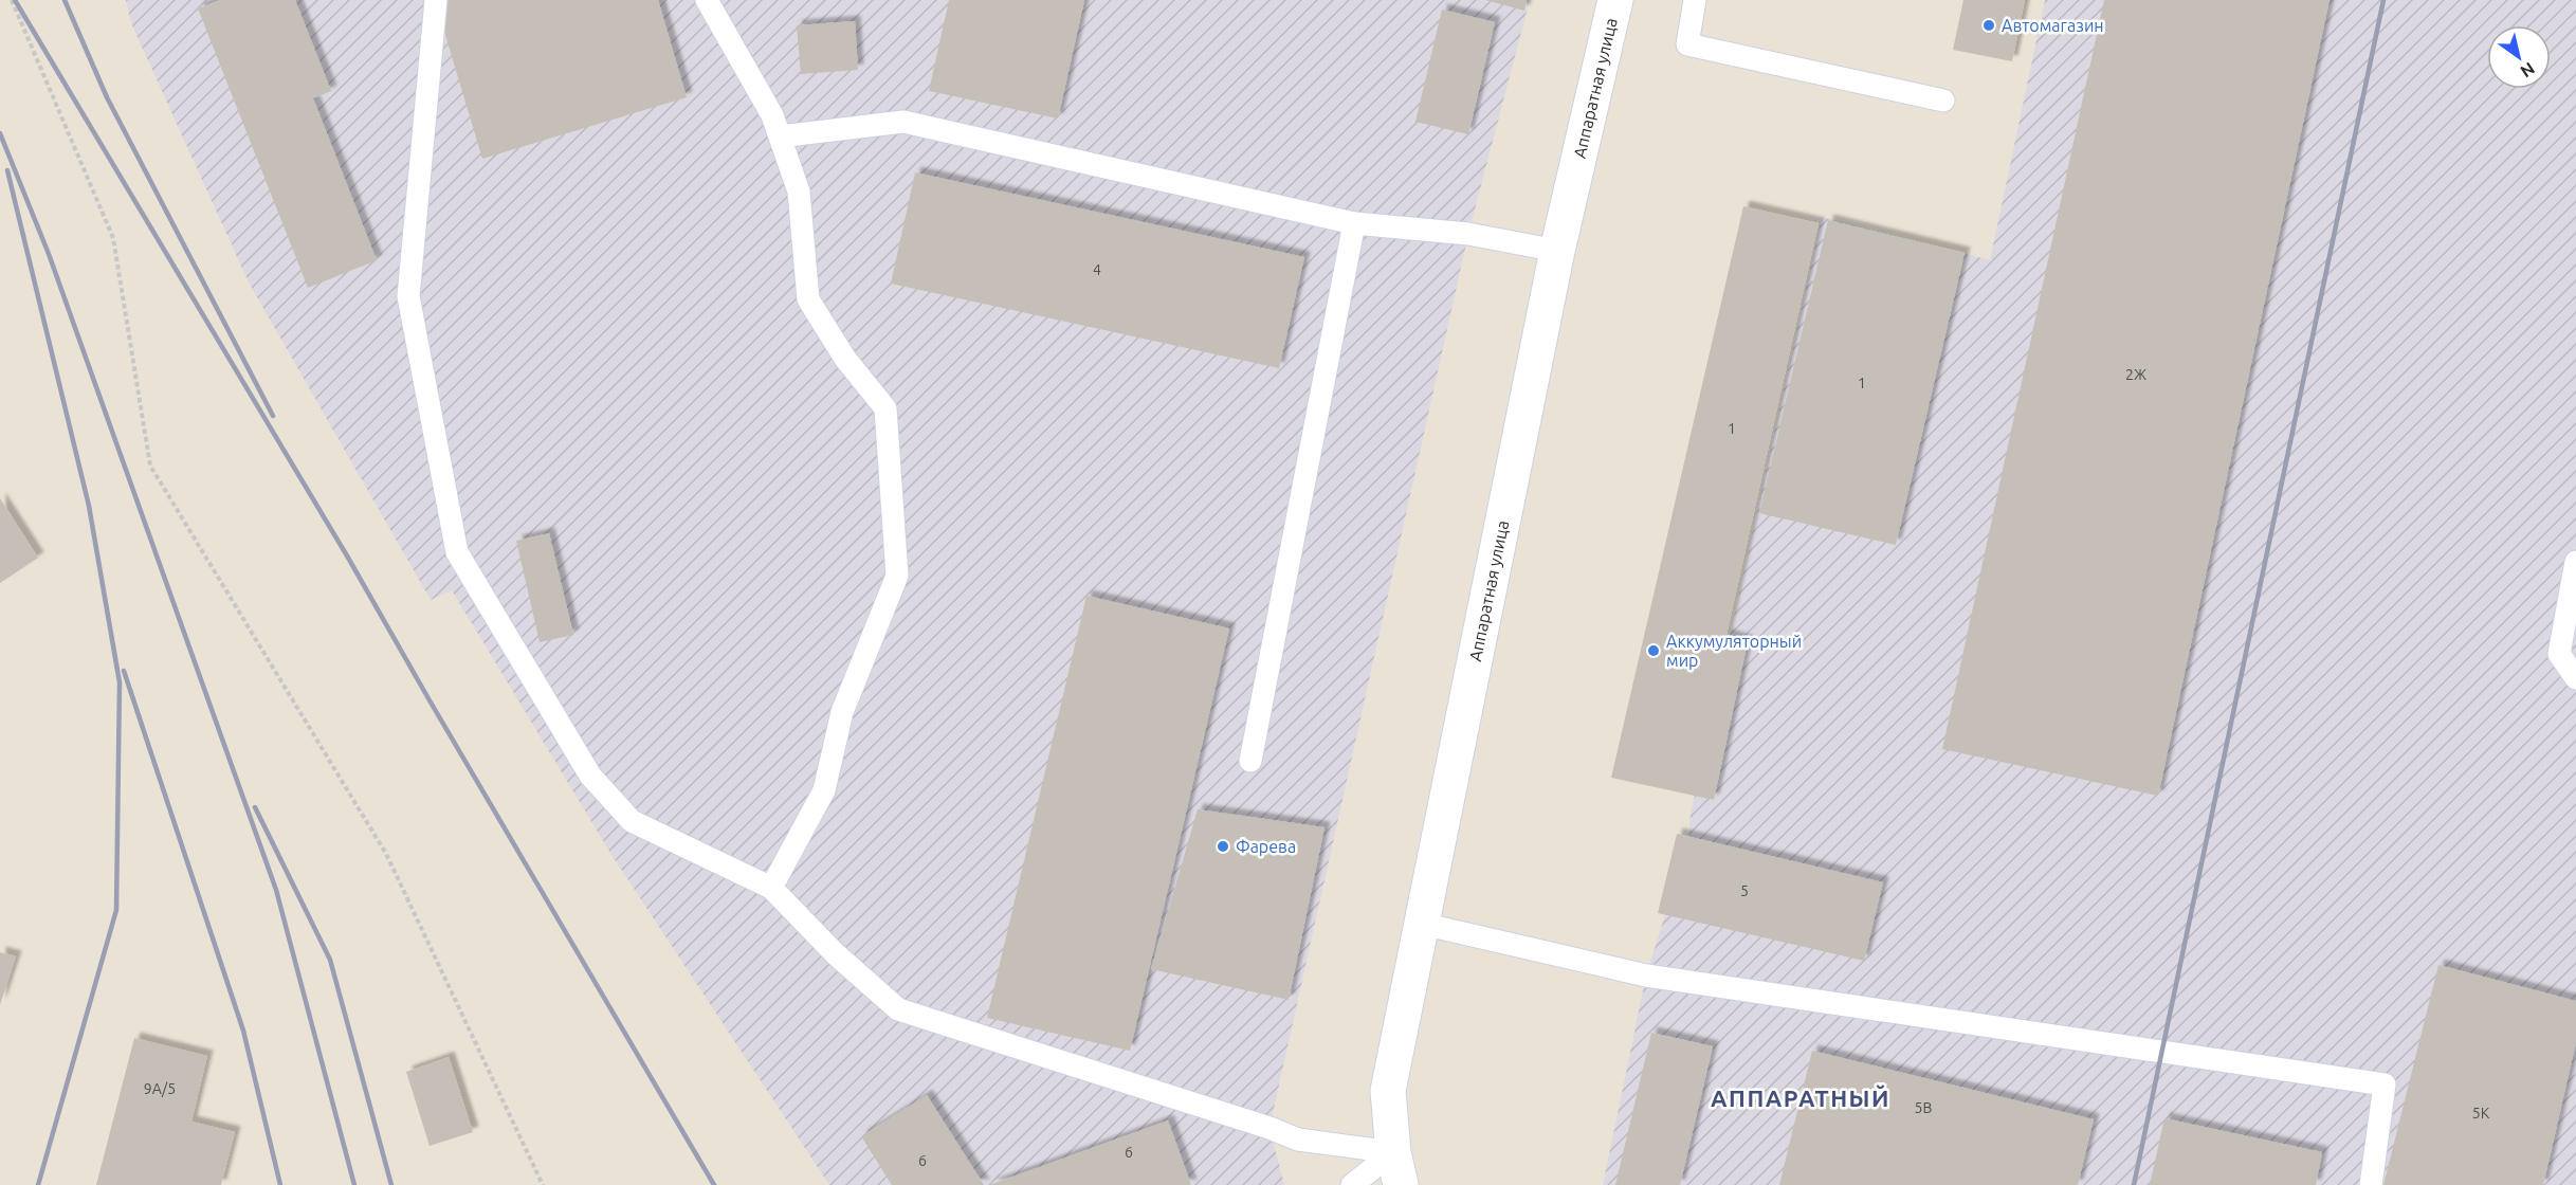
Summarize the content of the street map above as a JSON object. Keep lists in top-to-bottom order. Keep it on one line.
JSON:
{"streets":{"street":["Аппаратная улица"]},"districts":["АППАРАТНЫЙ"],"places":["Автомагазин","Аккумуляторный мир","Фарева"],"house_numbers":["4","2Ж","1","1","5","9А/5","5В","5К","6","6"],"north":"bottom right"}
